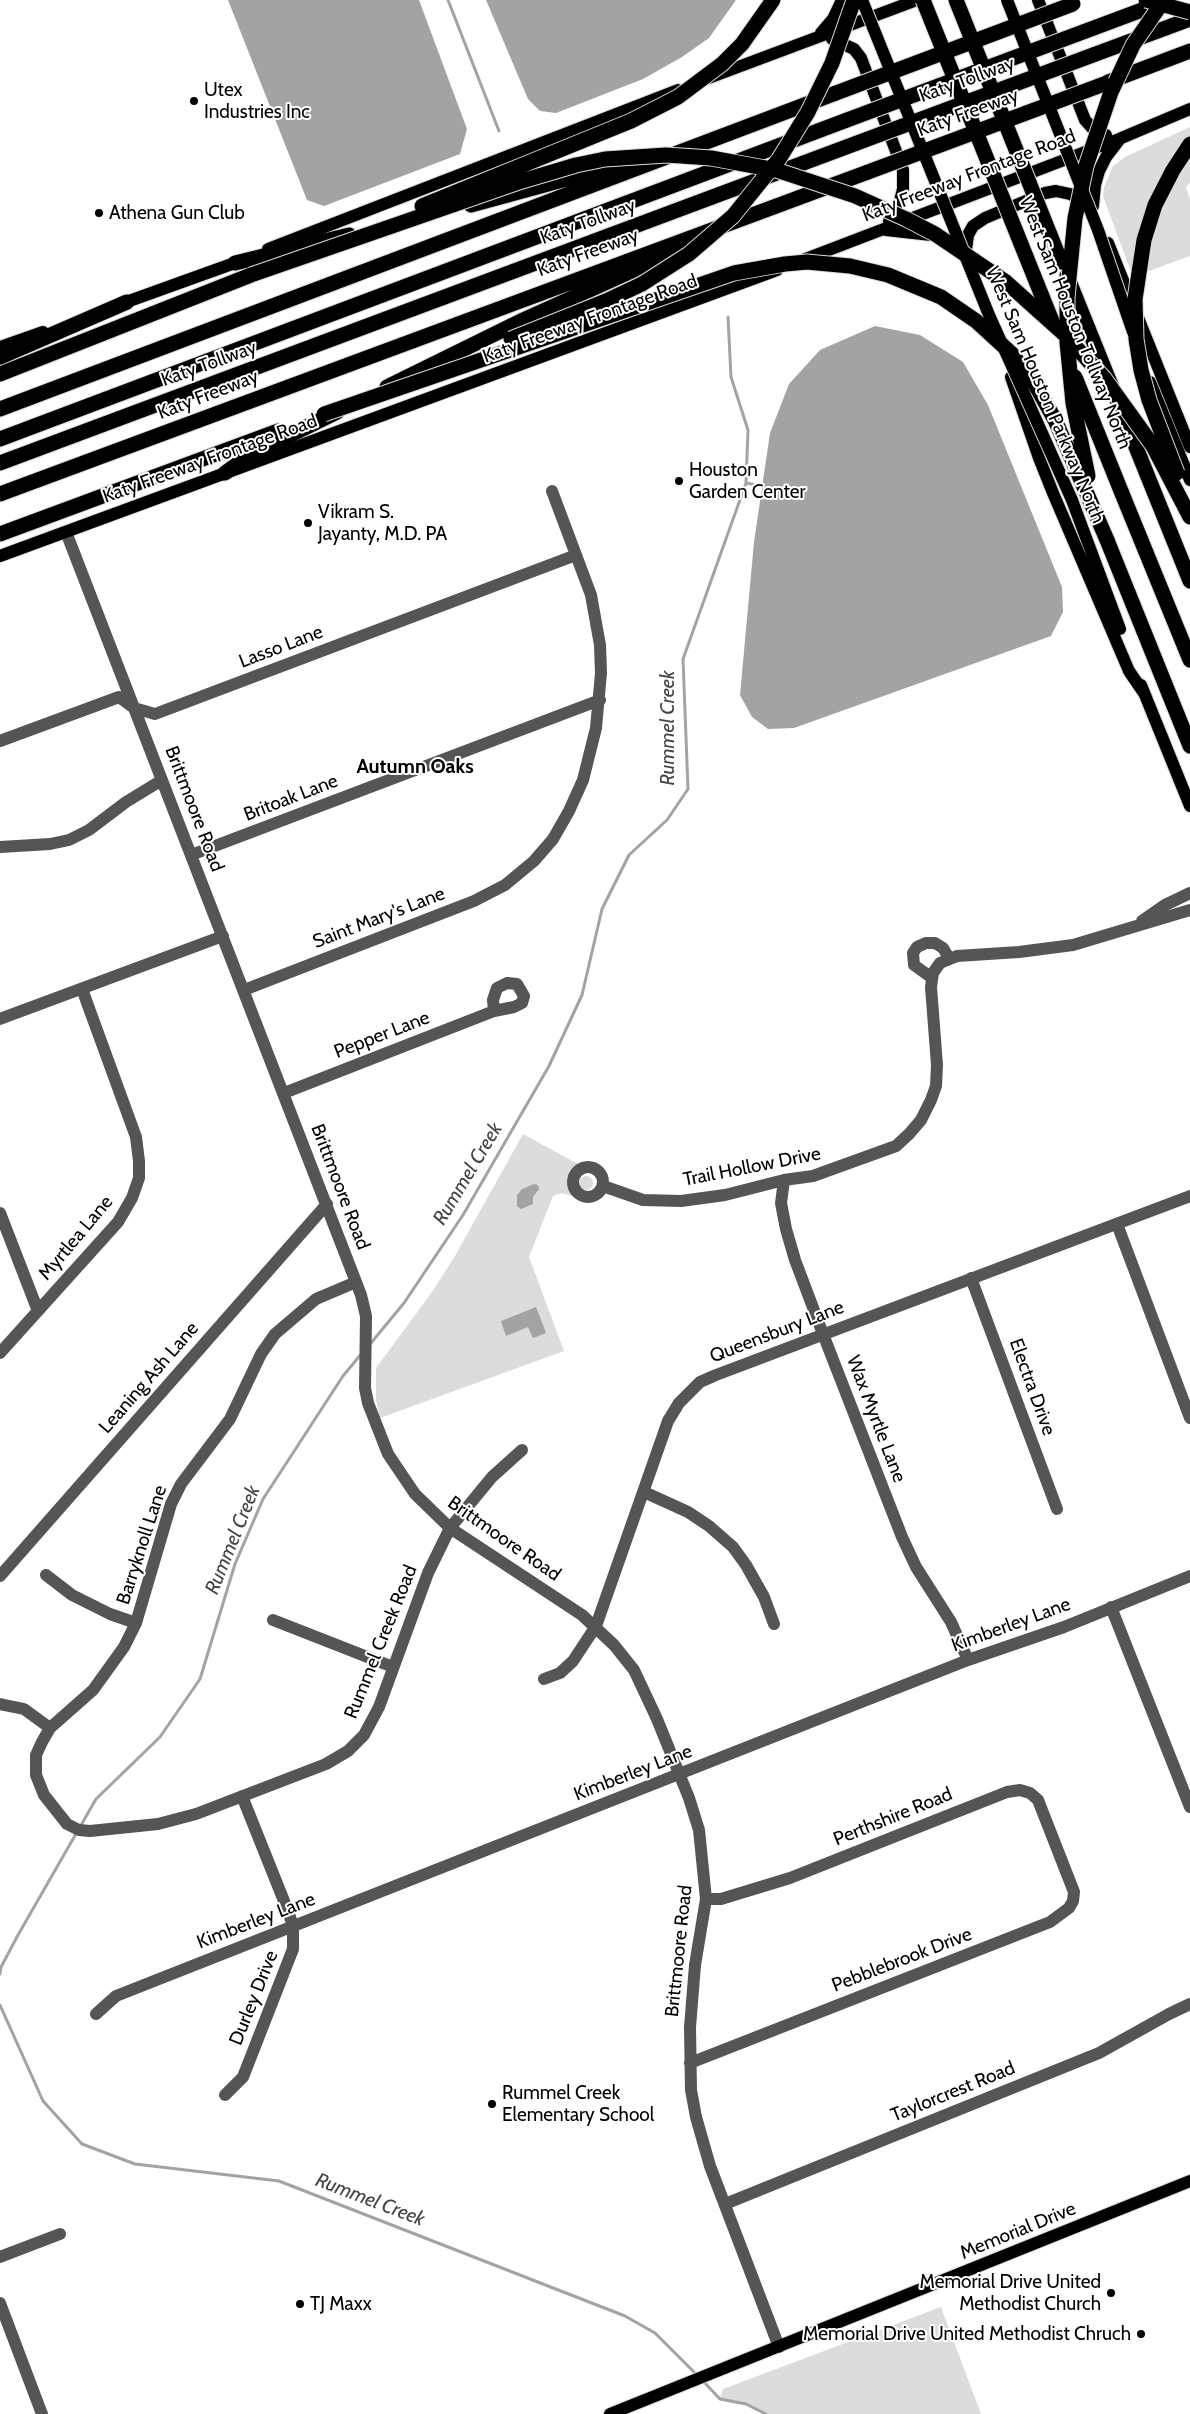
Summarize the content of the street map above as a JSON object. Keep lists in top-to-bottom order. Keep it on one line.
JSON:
{"streets":{"highway":["Katy Tollway","Katy Freeway","West Sam Houston Tollway North"],"main road":["Katy Freeway Frontage Road","West Sam Houston Parkway North","Memorial Drive"],"street":["Lasso Lane","Britoak Lane","Brittmoore Road","Saint Mary's Lane","Pepper Lane","Trail Hollow Drive","Myrtlea Lane","Queensbury Lane","Leaning Ash Lane","Electra Drive","Wax Myrtle Lane","Barryknoll Lane","Kimberley Lane","Rummel Creek Road","Perthshire Road","Pebblebrook Drive","Durley Drive","Taylorcrest Road"]},"crossings":[["Katy Freeway Frontage Road","Brittmoore Road"],["Lasso Lane","Brittmoore Road"],["Lasso Lane","Saint Mary's Lane"],["Britoak Lane","Brittmoore Road"],["Britoak Lane","Saint Mary's Lane"],["Brittmoore Road","Saint Mary's Lane"],["Brittmoore Road","Pepper Lane"],["Brittmoore Road","Queensbury Lane"],["Brittmoore Road","Leaning Ash Lane"],["Brittmoore Road","Barryknoll Lane"],["Brittmoore Road","Kimberley Lane"],["Brittmoore Road","Rummel Creek Road"],["Brittmoore Road","Perthshire Road"],["Brittmoore Road","Pebblebrook Drive"],["Brittmoore Road","Taylorcrest Road"],["Brittmoore Road","Memorial Drive"],["Trail Hollow Drive","Wax Myrtle Lane"],["Queensbury Lane","Electra Drive"],["Queensbury Lane","Wax Myrtle Lane"],["Wax Myrtle Lane","Kimberley Lane"],["Barryknoll Lane","Rummel Creek Road"],["Kimberley Lane","Durley Drive"],["Rummel Creek Road","Durley Drive"],["Perthshire Road","Pebblebrook Drive"]],"districts":["Autumn Oaks"],"water":["Rummel Creek"],"places":["Utex Industries Inc","Athena Gun Club","Houston Garden Center","Vikram S. Jayanty, M.D. PA","Rummel Creek Elementary School","Memorial Drive United Methodist Church","TJ Maxx","Memorial Drive United Methodist Chruch"]}
